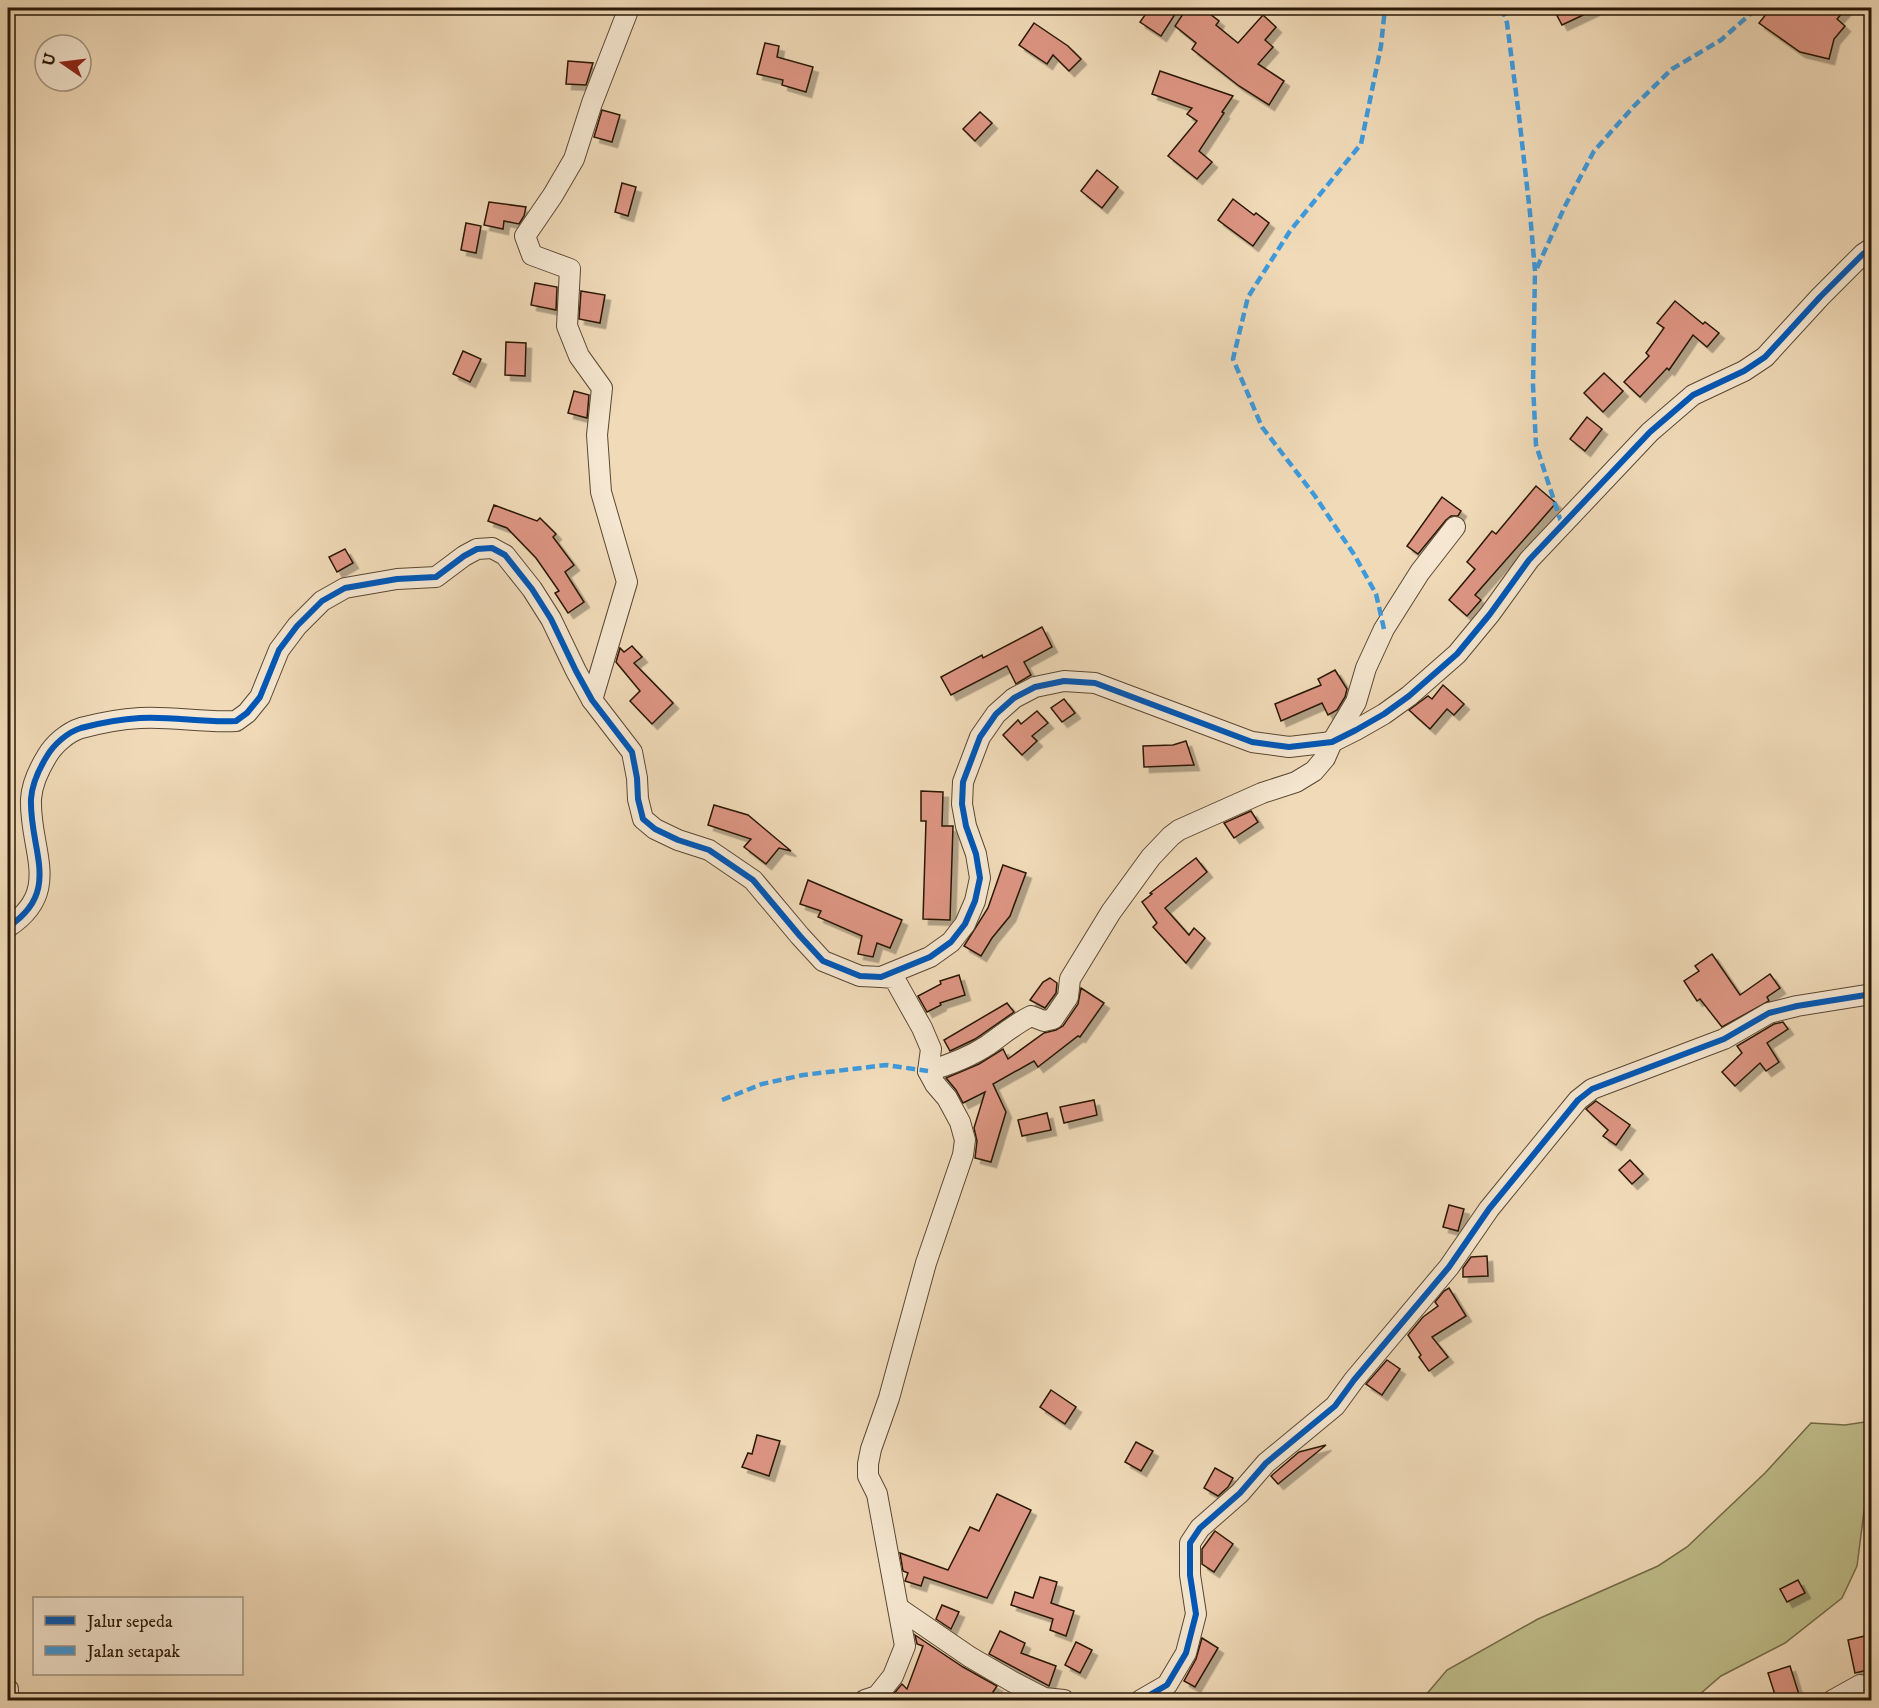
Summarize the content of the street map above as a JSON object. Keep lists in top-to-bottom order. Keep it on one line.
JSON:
{"legend":["Jalur sepeda","Jalan setapak"],"north":"left"}
